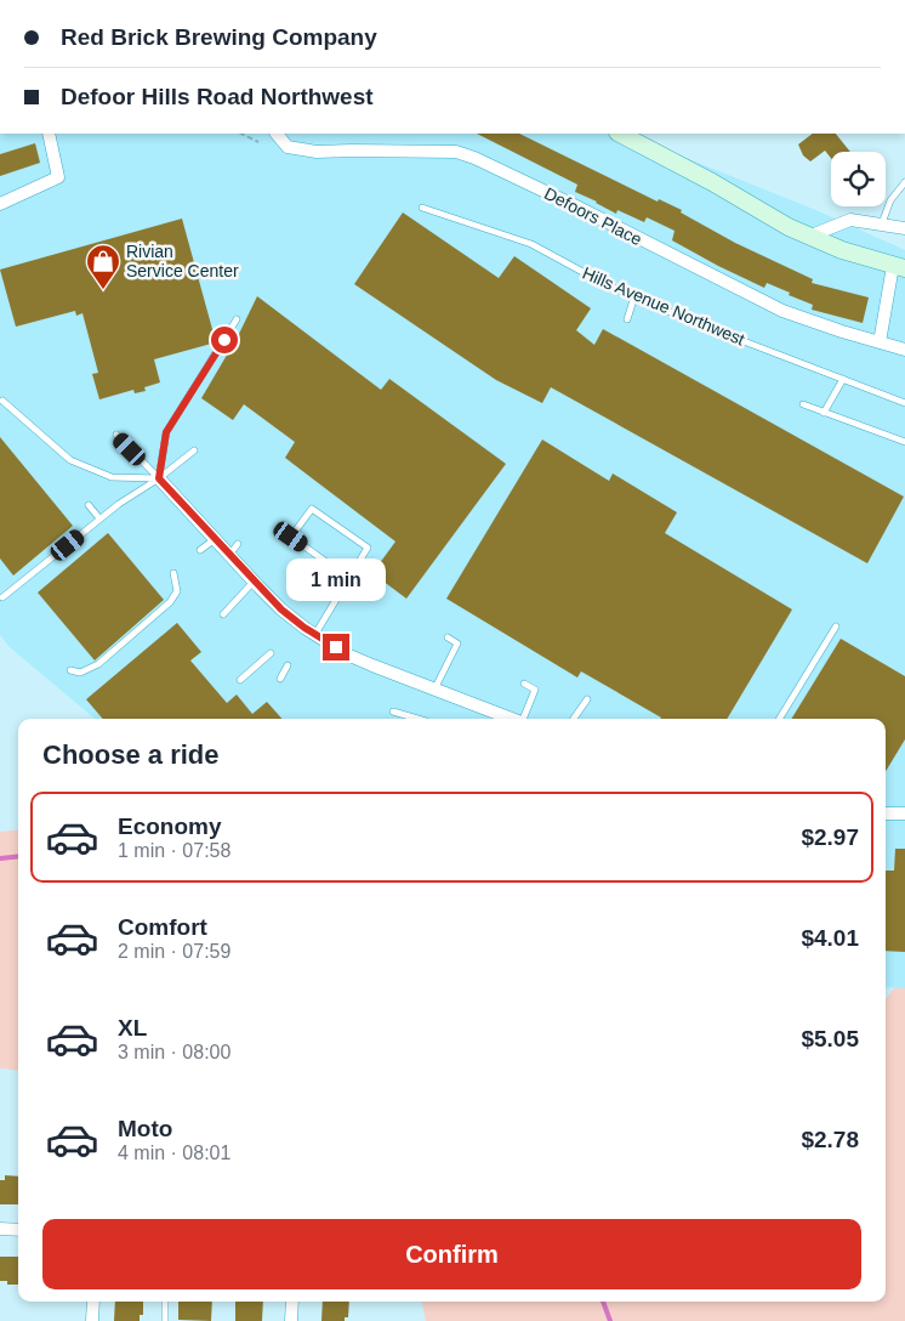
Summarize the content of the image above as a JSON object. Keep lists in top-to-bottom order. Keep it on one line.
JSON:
{"streets":{"street":["Defoors Place"],"lane":["Hills Avenue Northwest"]},"places":{"shop":["Rivian Service Center"]},"page":{"banner":["Red Brick Brewing Company","Defoor Hills Road Northwest"],"bubble":"1 min","heading":"Choose a ride","list":[{"name":"Economy","note":"1 min · 07:58","value":"$2.97"},{"name":"Comfort","note":"2 min · 07:59","value":"$4.01"},{"name":"XL","note":"3 min · 08:00","value":"$5.05"},{"name":"Moto","note":"4 min · 08:01","value":"$2.78"}],"buttons":"Confirm"}}
